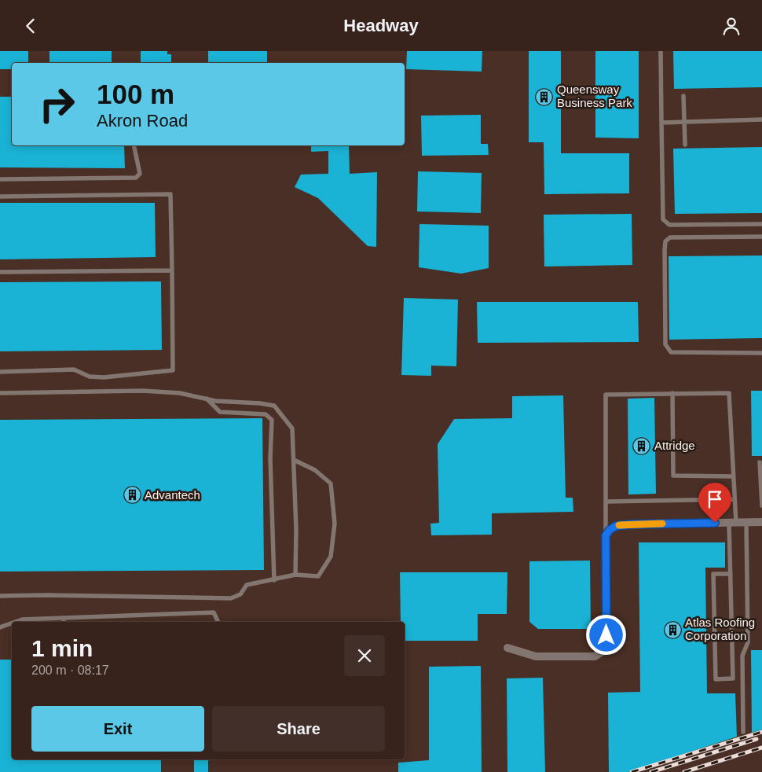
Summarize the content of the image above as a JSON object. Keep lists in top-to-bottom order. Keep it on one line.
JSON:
{"places":{"building":["Queensway Business Park","Attridge","Advantech","Atlas Roofing Corporation"]},"page":{"header":"Headway","turn":["100 m","Akron Road"],"heading":["1 min","200 m · 08:17"],"buttons":["Exit","Share"]}}
